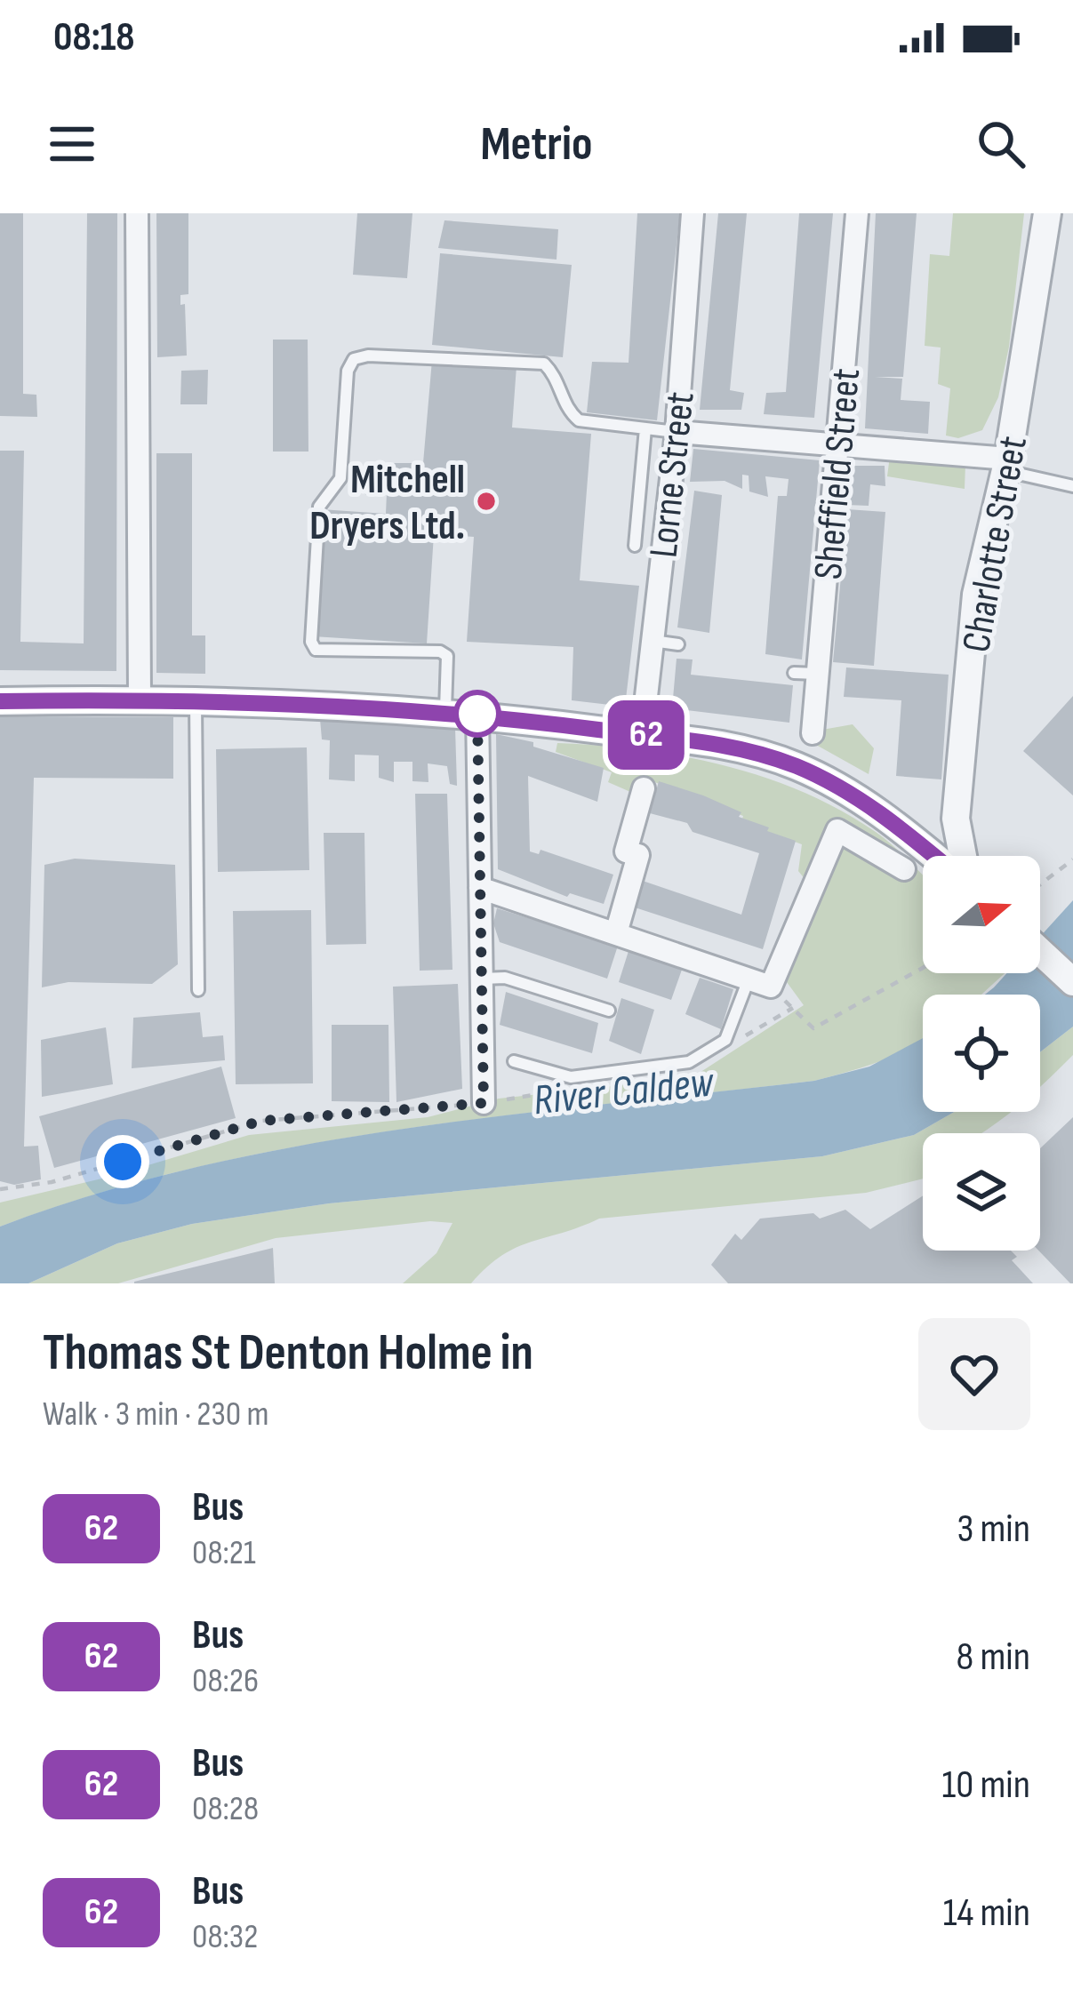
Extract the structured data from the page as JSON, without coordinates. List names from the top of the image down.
{
  "streets": {
    "street": ["Sheffield Street", "Lorne Street", "Charlotte Street"]
  },
  "water": ["River Caldew"],
  "places": ["Mitchell Dryers Ltd."],
  "lines": ["bus line 62"],
  "north": "right",
  "page": {
    "status": "08:18",
    "header": "Metrio",
    "on_map": "62",
    "heading": ["Thomas St Denton Holme in", "Walk · 3 min · 230 m"],
    "list": [
      {
        "mark": "62",
        "name": "Bus",
        "note": "08:21",
        "value": "3 min"
      },
      {
        "mark": "62",
        "name": "Bus",
        "note": "08:26",
        "value": "8 min"
      },
      {
        "mark": "62",
        "name": "Bus",
        "note": "08:28",
        "value": "10 min"
      },
      {
        "mark": "62",
        "name": "Bus",
        "note": "08:32",
        "value": "14 min"
      }
    ]
  }
}
